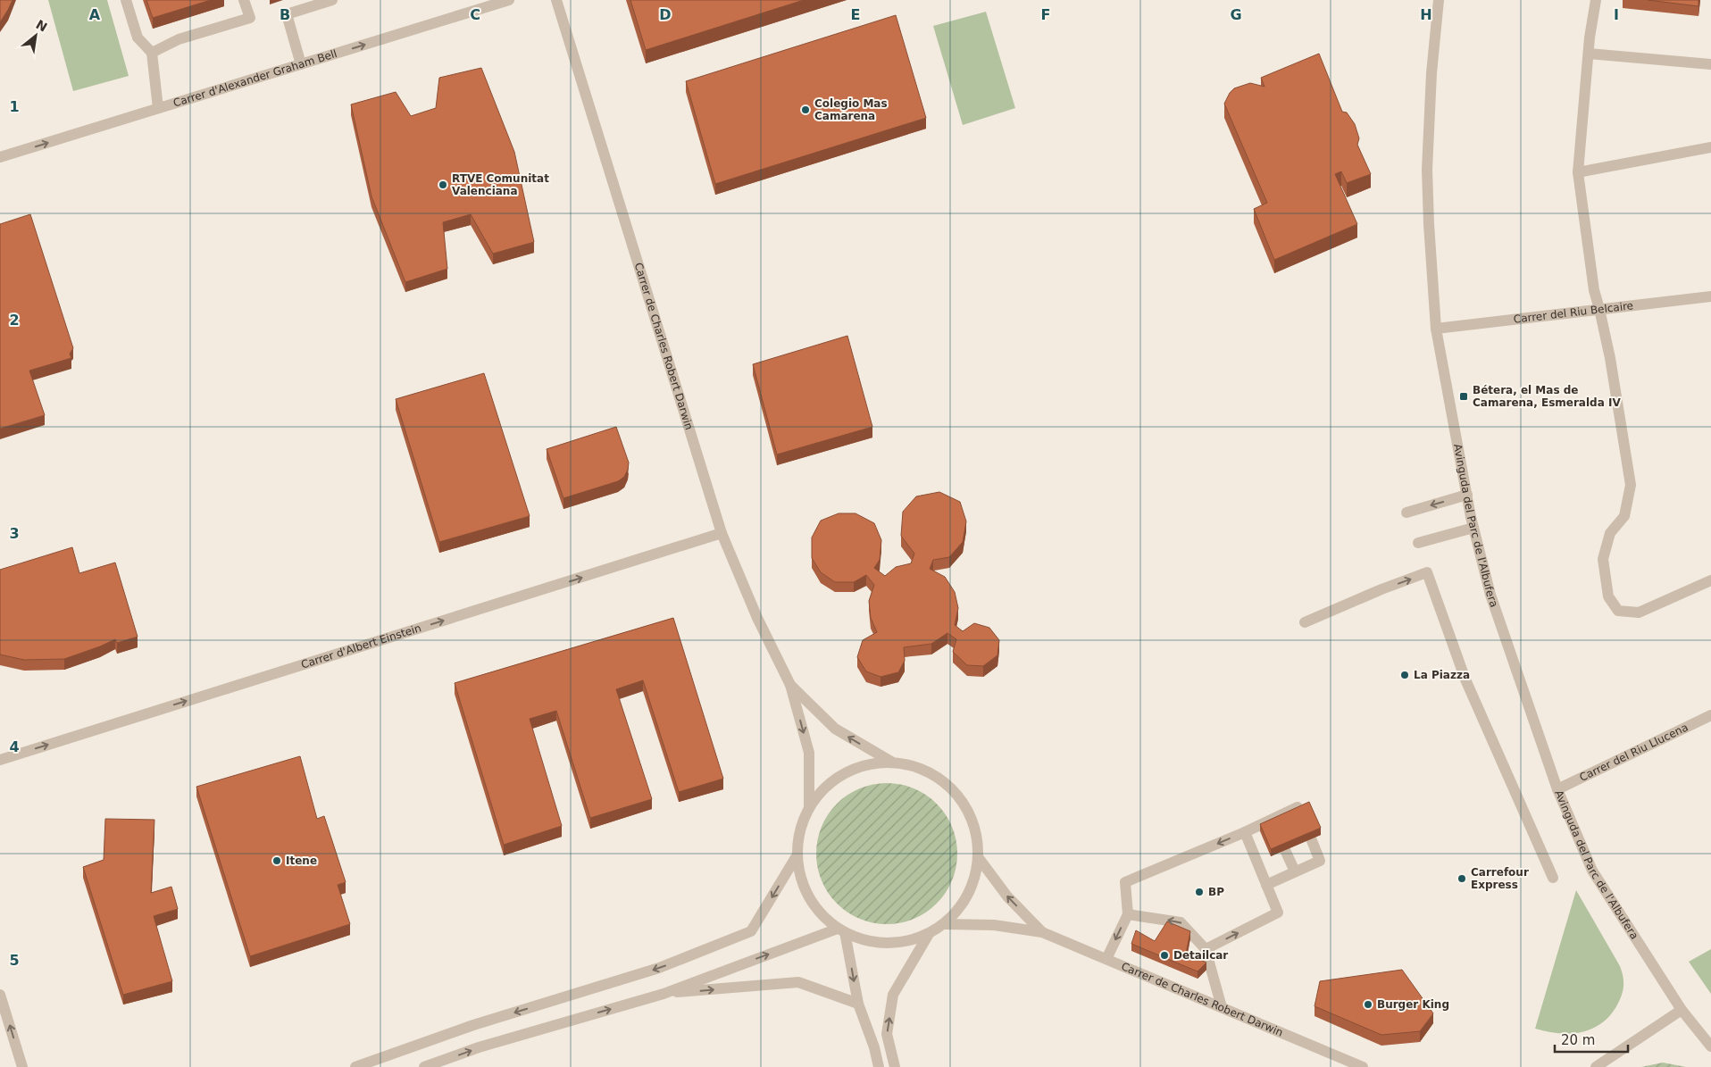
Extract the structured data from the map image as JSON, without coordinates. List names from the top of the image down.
{
  "streets": {
    "street": [
      "Carrer d'Alexander Graham Bell",
      "Carrer del Riu Belcaire",
      "Carrer de Charles Robert Darwin",
      "Avinguda del Parc de l'Albufera",
      "Carrer d'Albert Einstein",
      "Carrer del Riu Llucena"
    ]
  },
  "crossings": [
    ["Carrer del Riu Belcaire", "Avinguda del Parc de l'Albufera"],
    ["Carrer de Charles Robert Darwin", "Carrer d'Albert Einstein"],
    ["Avinguda del Parc de l'Albufera", "Carrer del Riu Llucena"]
  ],
  "one_way": ["Carrer d'Alexander Graham Bell", "Carrer d'Albert Einstein"],
  "places": {
    "other": [
      "Colegio Mas Camarena",
      "RTVE Comunitat Valenciana",
      "La Piazza",
      "Itene",
      "Carrefour Express",
      "BP",
      "Detailcar",
      "Burger King"
    ],
    "transit": ["Bétera, el Mas de Camarena, Esmeralda IV"]
  },
  "scale_bar": "20 m",
  "north": "top right",
  "grid": {
    "columns": [
      "A",
      "B",
      "C",
      "D",
      "E",
      "F",
      "G",
      "H",
      "I"
    ],
    "rows": [
      "1",
      "2",
      "3",
      "4",
      "5"
    ]
  }
}
